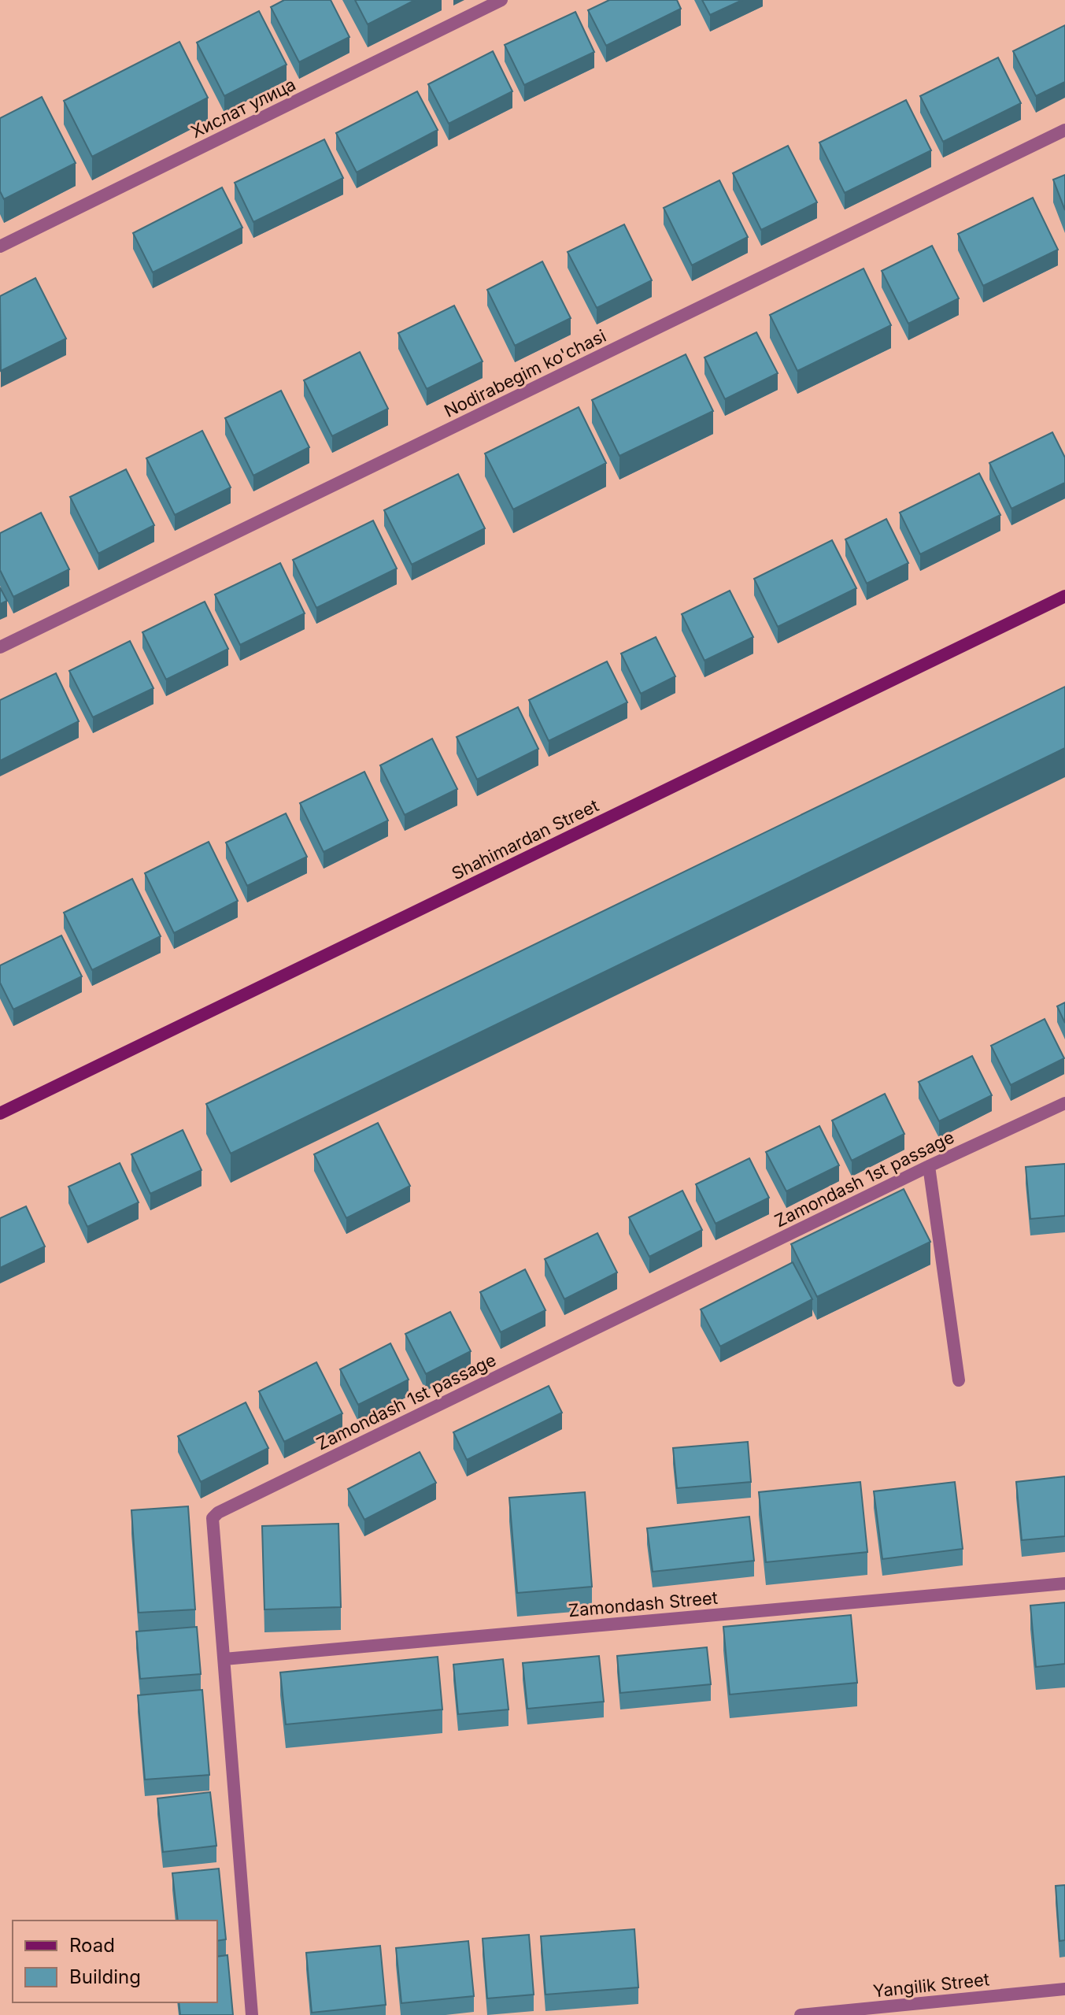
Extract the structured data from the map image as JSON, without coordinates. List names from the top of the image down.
{
  "streets": {
    "main road": ["Shahimardan Street"],
    "street": [
      "Хислат улица",
      "Nodirabegim ko'chasi",
      "Zamondash 1st passage",
      "Zamоndash Street",
      "Yangilik Street"
    ]
  },
  "crossings": [
    ["Zamondash 1st passage", "Zamоndash Street"]
  ],
  "legend": ["Road", "Building"]
}
